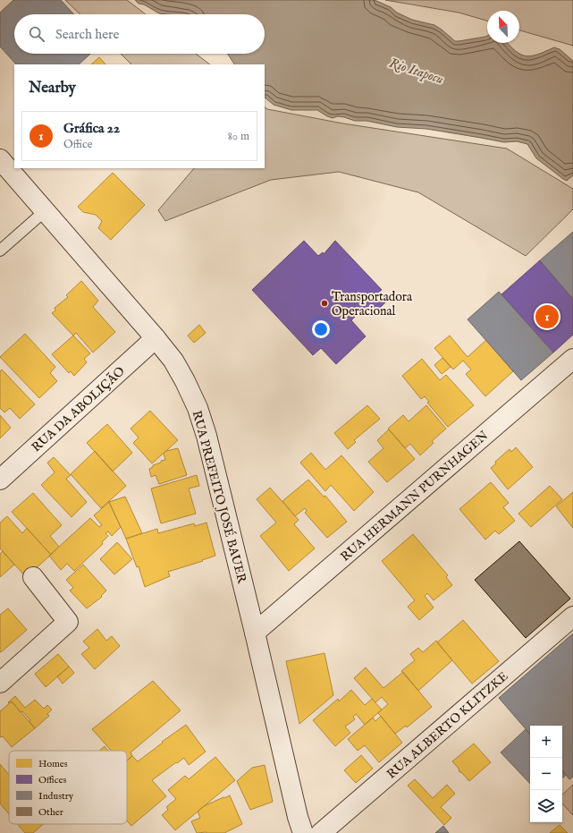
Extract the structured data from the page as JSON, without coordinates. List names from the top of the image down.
{
  "streets": {
    "street": [
      "RUA DA ABOLIÇÃO",
      "RUA HERMANN PURNHAGEN",
      "RUA PREFEITO JOSÉ BAUER",
      "RUA ALBERTO KLITZKE"
    ]
  },
  "crossings": [
    ["RUA DA ABOLIÇÃO", "RUA PREFEITO JOSÉ BAUER"],
    ["RUA HERMANN PURNHAGEN", "RUA PREFEITO JOSÉ BAUER"]
  ],
  "water": ["Rio Itapocu"],
  "places": ["Transportadora Operacional"],
  "legend": [
    "Homes",
    "Offices",
    "Industry",
    "Other"
  ],
  "north": "top left",
  "page": {
    "search": "Search here",
    "heading": "Nearby",
    "list": [
      {
        "mark": "1",
        "name": "Gráfica 22",
        "note": "Office",
        "value": "80 m"
      }
    ],
    "pins": "1",
    "map_buttons": ["+", "−"]
  }
}
